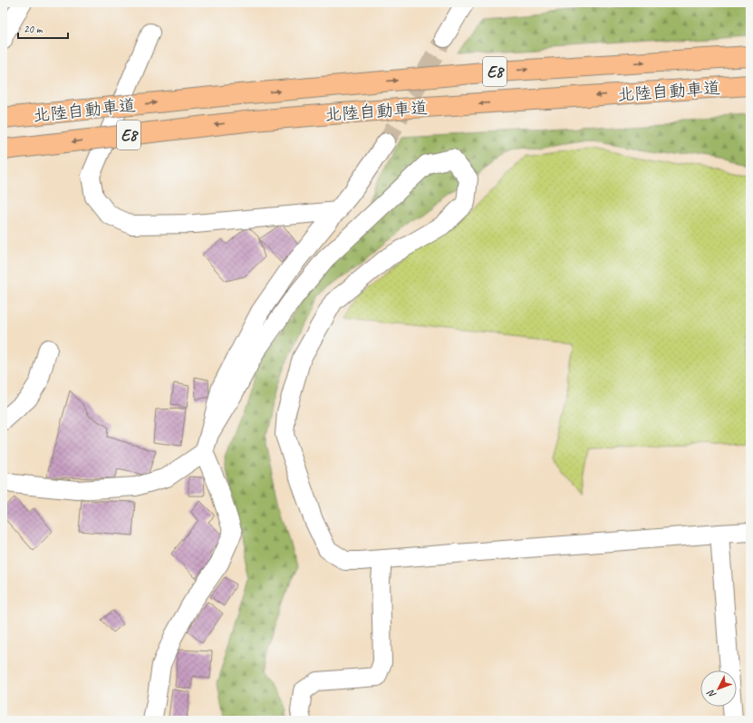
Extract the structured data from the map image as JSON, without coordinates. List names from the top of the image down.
{
  "streets": {
    "highway": ["E8", "北陸自動車道"]
  },
  "scale_bar": "20 m",
  "north": "bottom left"
}
